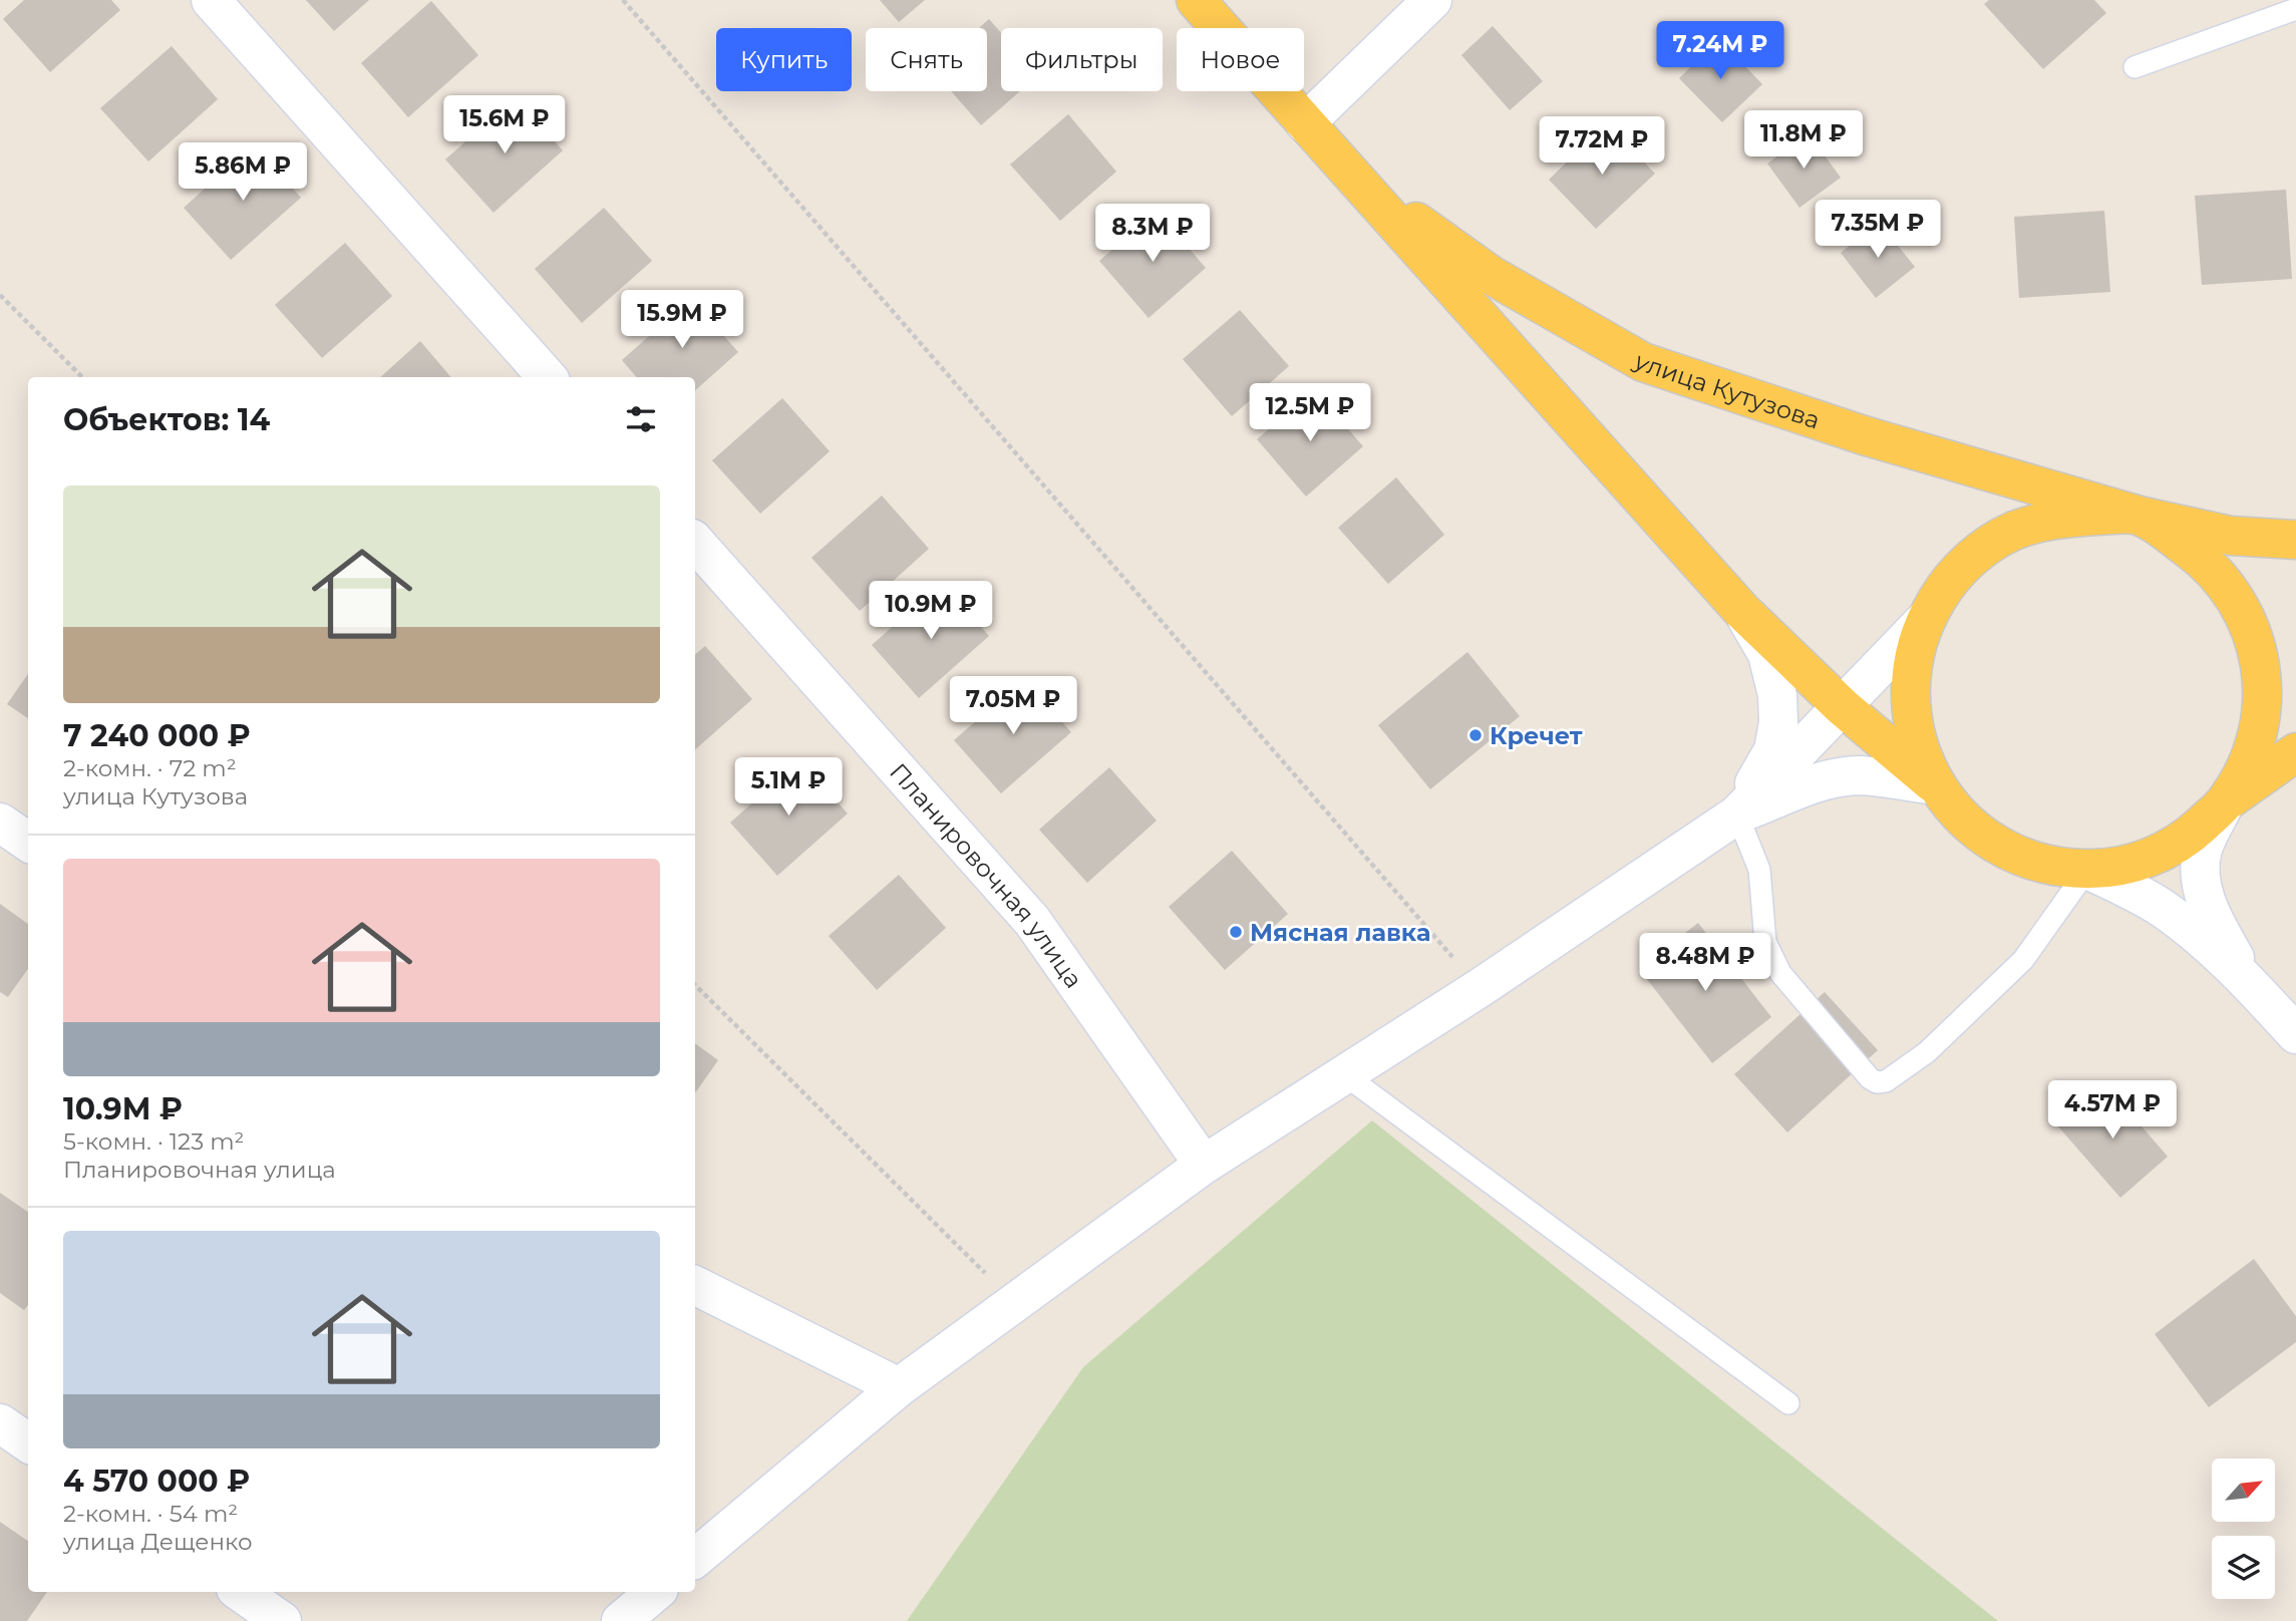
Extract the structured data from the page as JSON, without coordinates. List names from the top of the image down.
{
  "streets": {
    "main road": ["улица Кутузова"],
    "street": ["Планировочная улица"]
  },
  "places": ["Кречет", "Мясная лавка"],
  "north": "top right",
  "page": {
    "price": [
      "7.24M ₽",
      "15.6M ₽",
      "11.8M ₽",
      "7.72M ₽",
      "5.86M ₽",
      "7.35M ₽",
      "8.3M ₽",
      "15.9M ₽",
      "12.5M ₽",
      "10.9M ₽",
      "7.05M ₽",
      "5.1M ₽",
      "8.48M ₽",
      "4.57M ₽"
    ],
    "chip": [
      "Купить",
      "Снять",
      "Фильтры",
      "Новое"
    ],
    "heading": "Объектов: 14",
    "list": [
      {
        "name": "7 240 000 ₽",
        "note": "2-комн. · 72 m² · улица Кутузова"
      },
      {
        "name": "10.9M ₽",
        "note": "5-комн. · 123 m² · Планировочная улица"
      },
      {
        "name": "4 570 000 ₽",
        "note": "2-комн. · 54 m² · улица Дещенко"
      }
    ]
  }
}
